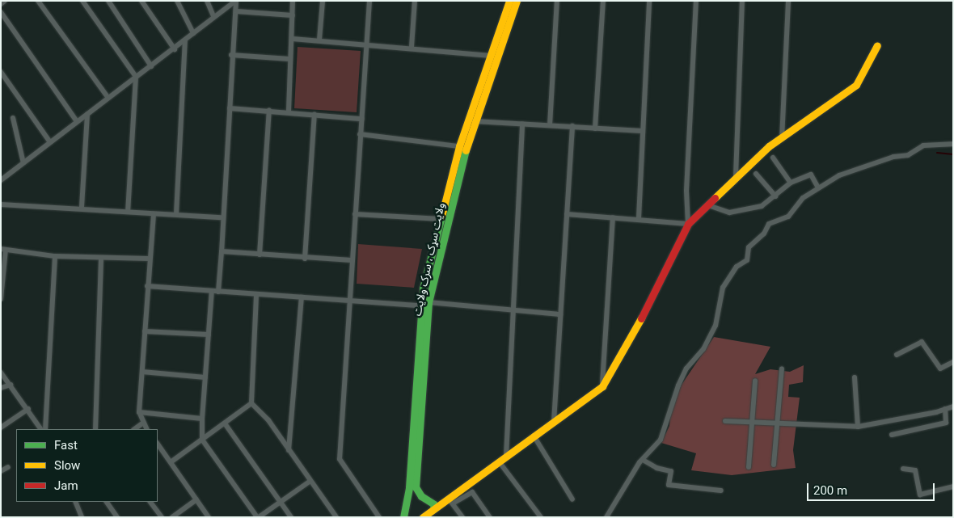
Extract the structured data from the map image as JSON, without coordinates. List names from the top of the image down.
{
  "streets": {
    "main road": ["ولایت سړک ، سرک ولایت"]
  },
  "legend": ["Fast", "Slow", "Jam"],
  "scale_bar": "200 m"
}
